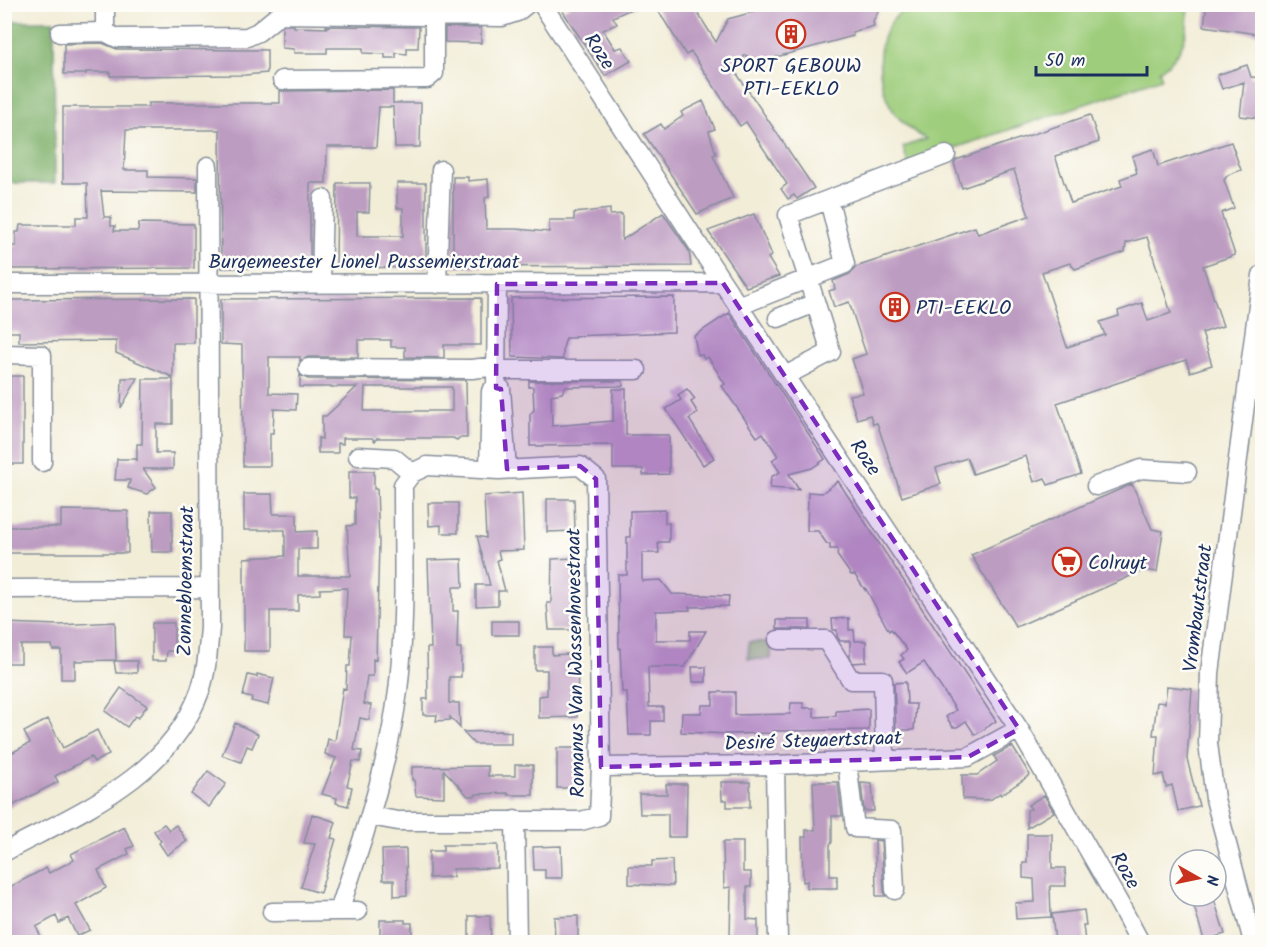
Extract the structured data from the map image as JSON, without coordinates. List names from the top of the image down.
{
  "streets": {
    "street": [
      "Roze",
      "Burgemeester Lionel Pussemierstraat",
      "Zonnebloemstraat",
      "Vrombautstraat",
      "Romanus Van Wassenhovestraat",
      "Desiré Steyaertstraat"
    ]
  },
  "crossings": [
    ["Roze", "Burgemeester Lionel Pussemierstraat"],
    ["Roze", "Desiré Steyaertstraat"],
    ["Burgemeester Lionel Pussemierstraat", "Zonnebloemstraat"],
    ["Romanus Van Wassenhovestraat", "Desiré Steyaertstraat"]
  ],
  "places": {
    "building": ["SPORT GEBOUW PTI-EEKLO", "PTI-EEKLO"],
    "supermarket": ["Colruyt"]
  },
  "scale_bar": "50 m",
  "north": "right"
}
